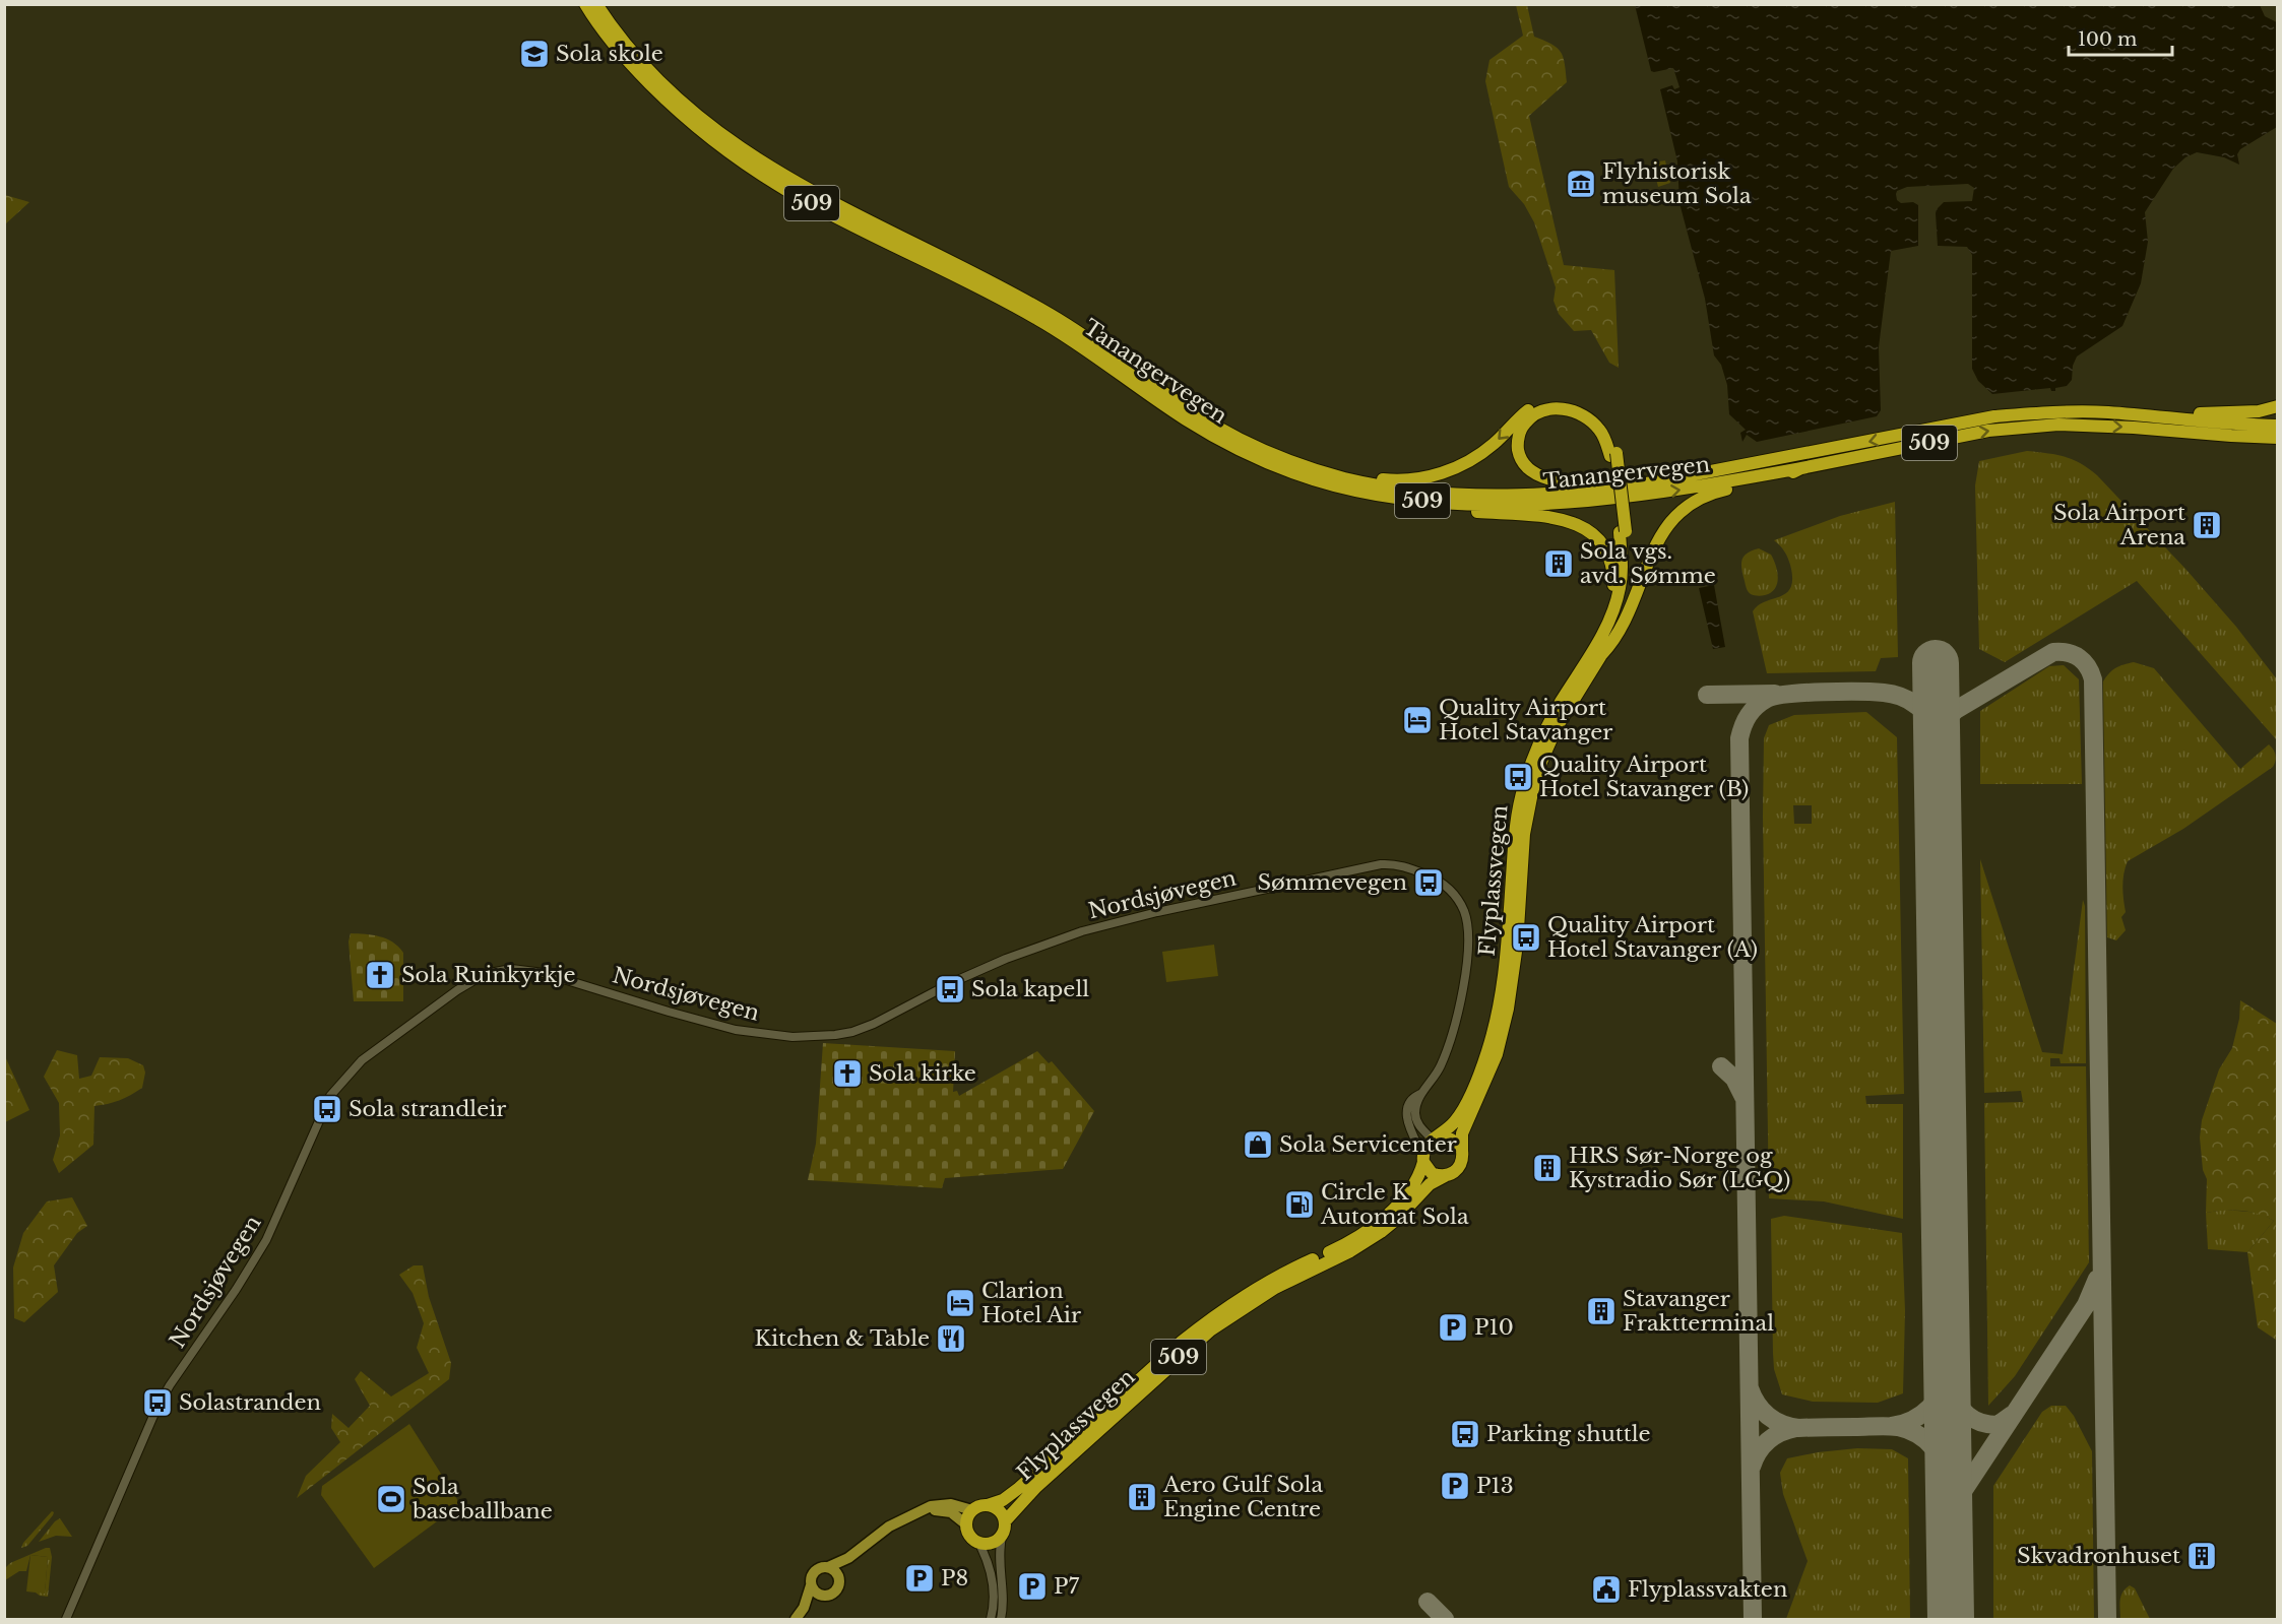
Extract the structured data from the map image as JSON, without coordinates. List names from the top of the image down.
{
  "streets": {
    "highway": ["509", "Tanangervegen", "Flyplassvegen"],
    "street": ["Nordsjøvegen"]
  },
  "crossings": [
    ["509", "Tanangervegen"],
    ["509", "Flyplassvegen"],
    ["Flyplassvegen", "Nordsjøvegen"]
  ],
  "places": {
    "school or university": ["Sola skole"],
    "museum": ["Flyhistorisk museum Sola"],
    "building": [
      "Sola Airport Arena",
      "Sola vgs. avd. Sømme",
      "HRS Sør-Norge og Kystradio Sør (LGQ)",
      "Stavanger Fraktterminal",
      "Aero Gulf Sola Engine Centre",
      "Skvadronhuset"
    ],
    "hotel": ["Quality Airport Hotel Stavanger", "Clarion Hotel Air"],
    "bus stop": [
      "Quality Airport Hotel Stavanger (B)",
      "Sømmevegen",
      "Quality Airport Hotel Stavanger (A)",
      "Sola kapell",
      "Sola strandleir",
      "Solastranden",
      "Parking shuttle"
    ],
    "church": ["Sola Ruinkyrkje", "Sola kirke"],
    "shop": ["Sola Servicenter"],
    "fuel station": ["Circle K Automat Sola"],
    "parking": [
      "P10",
      "P13",
      "P8",
      "P7"
    ],
    "restaurant": ["Kitchen & Table"],
    "sports": ["Sola baseballbane"],
    "public building": ["Flyplassvakten"]
  },
  "scale_bar": "100 m"
}
